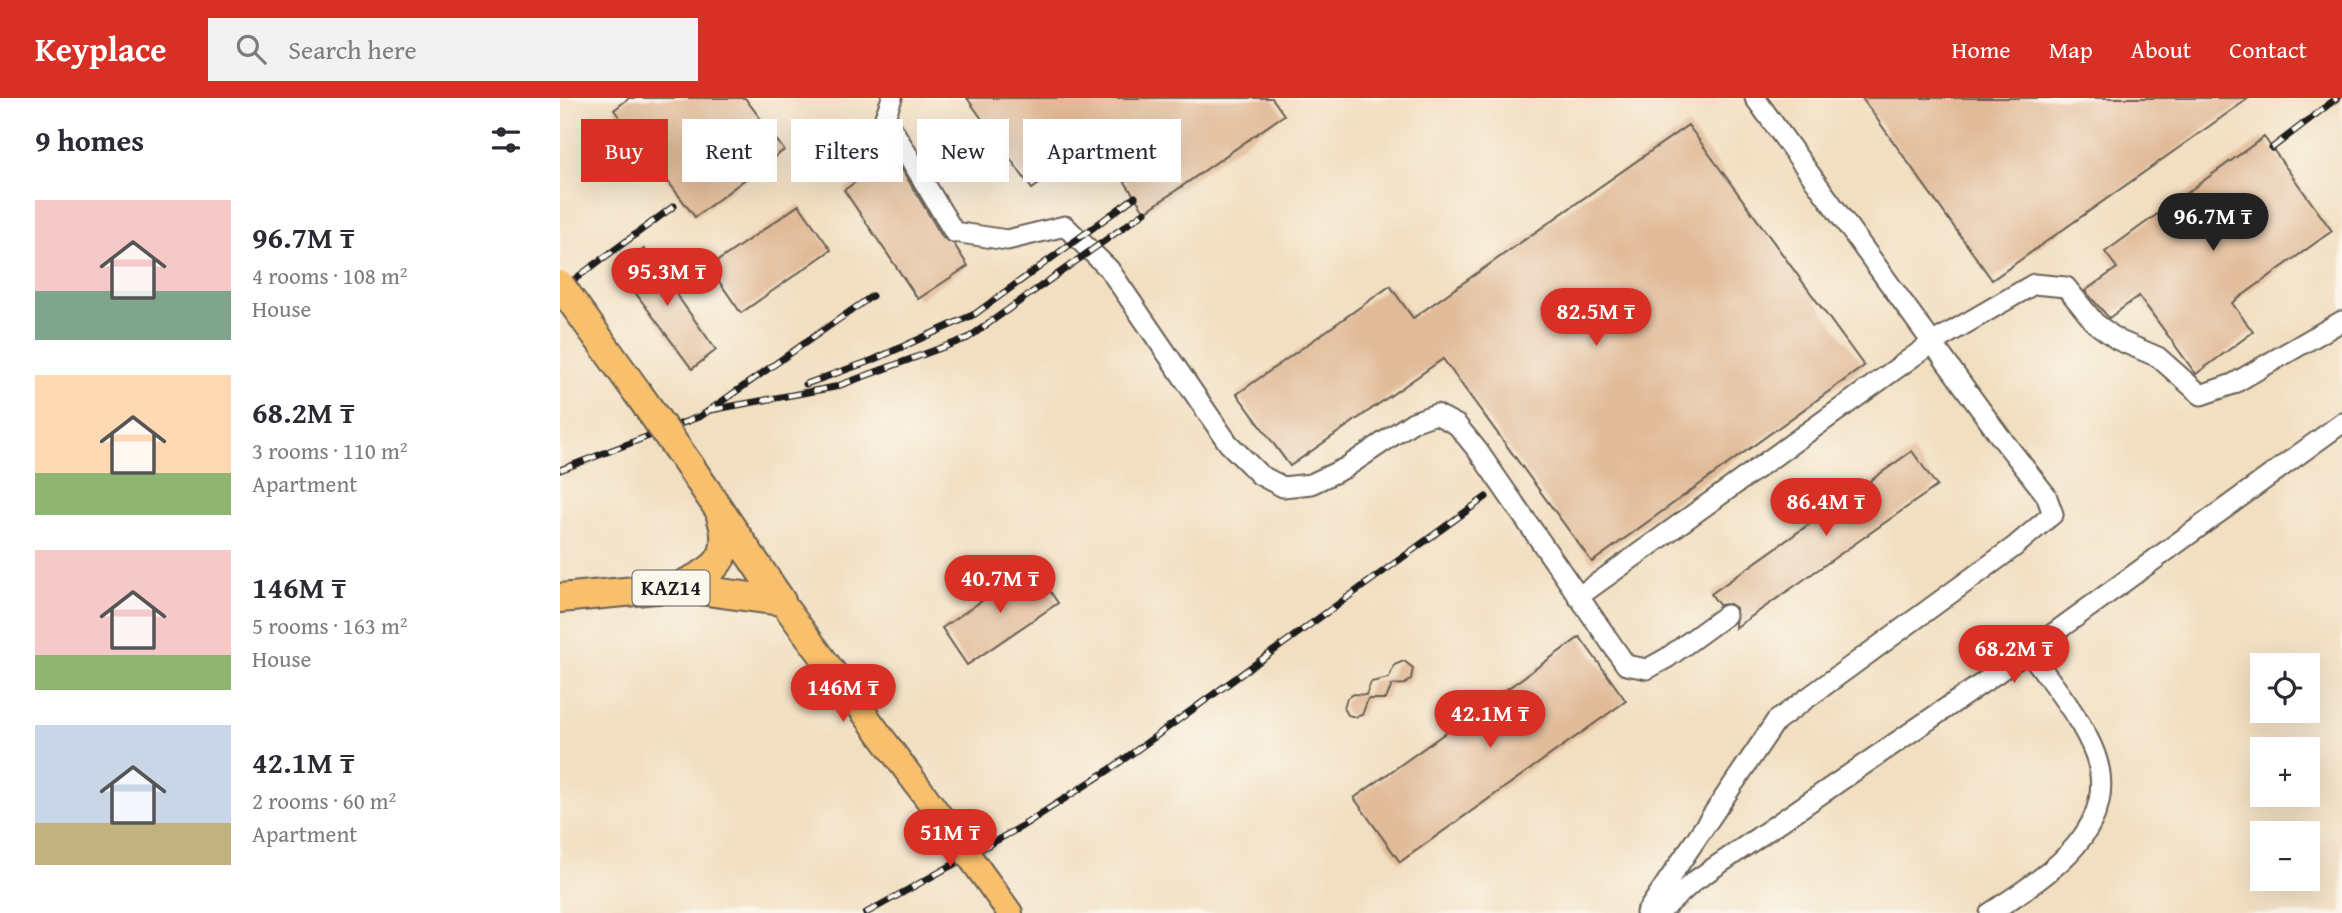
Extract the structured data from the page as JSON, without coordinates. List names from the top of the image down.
{
  "streets": {
    "highway": ["KAZ14"]
  },
  "page": {
    "header": "Keyplace",
    "search": "Search here",
    "nav": [
      "Home",
      "Map",
      "About",
      "Contact"
    ],
    "heading": "9 homes",
    "chip": [
      "Buy",
      "Rent",
      "Filters",
      "New",
      "Apartment"
    ],
    "list": [
      {
        "name": "96.7M ₸",
        "note": "4 rooms · 108 m² · House"
      },
      {
        "name": "68.2M ₸",
        "note": "3 rooms · 110 m² · Apartment"
      },
      {
        "name": "146M ₸",
        "note": "5 rooms · 163 m² · House"
      },
      {
        "name": "42.1M ₸",
        "note": "2 rooms · 60 m² · Apartment"
      }
    ],
    "price": [
      "96.7M ₸",
      "95.3M ₸",
      "82.5M ₸",
      "86.4M ₸",
      "40.7M ₸",
      "68.2M ₸",
      "146M ₸",
      "42.1M ₸",
      "51M ₸"
    ],
    "map_buttons": ["+", "−"]
  }
}
